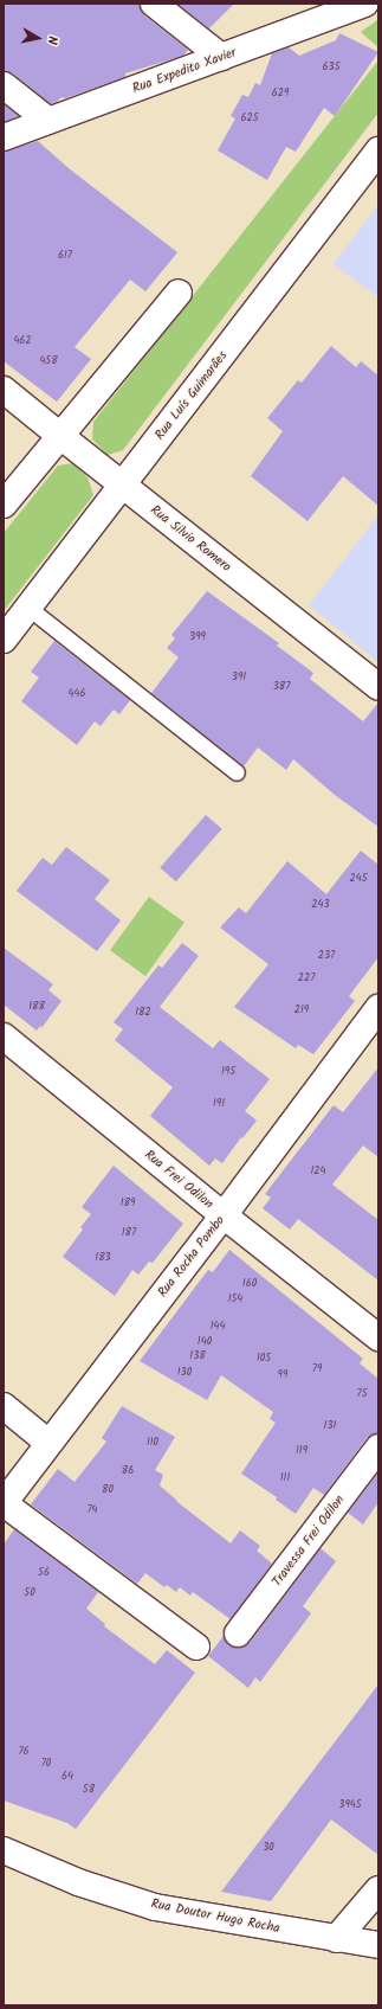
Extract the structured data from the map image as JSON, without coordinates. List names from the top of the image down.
{
  "streets": {
    "street": [
      "Rua Expedito Xavier",
      "Rua Luís Guimarães",
      "Rua Silvio Romero",
      "Rua Frei Odilon",
      "Rua Rocha Pombo",
      "Travessa Frei Odilon",
      "Rua Doutor Hugo Rocha"
    ]
  },
  "crossings": [
    ["Rua Luís Guimarães", "Rua Silvio Romero"],
    ["Rua Frei Odilon", "Rua Rocha Pombo"]
  ],
  "house_numbers": [
    "635",
    "629",
    "625",
    "617",
    "462",
    "458",
    "399",
    "391",
    "387",
    "446",
    "245",
    "243",
    "237",
    "227",
    "188",
    "219",
    "182",
    "195",
    "191",
    "124",
    "189",
    "187",
    "183",
    "160",
    "154",
    "144",
    "140",
    "138",
    "105",
    "79",
    "130",
    "99",
    "75",
    "131",
    "110",
    "119",
    "86",
    "111",
    "80",
    "74",
    "56",
    "50",
    "76",
    "70",
    "64",
    "58",
    "3945",
    "30"
  ],
  "north": "right"
}
